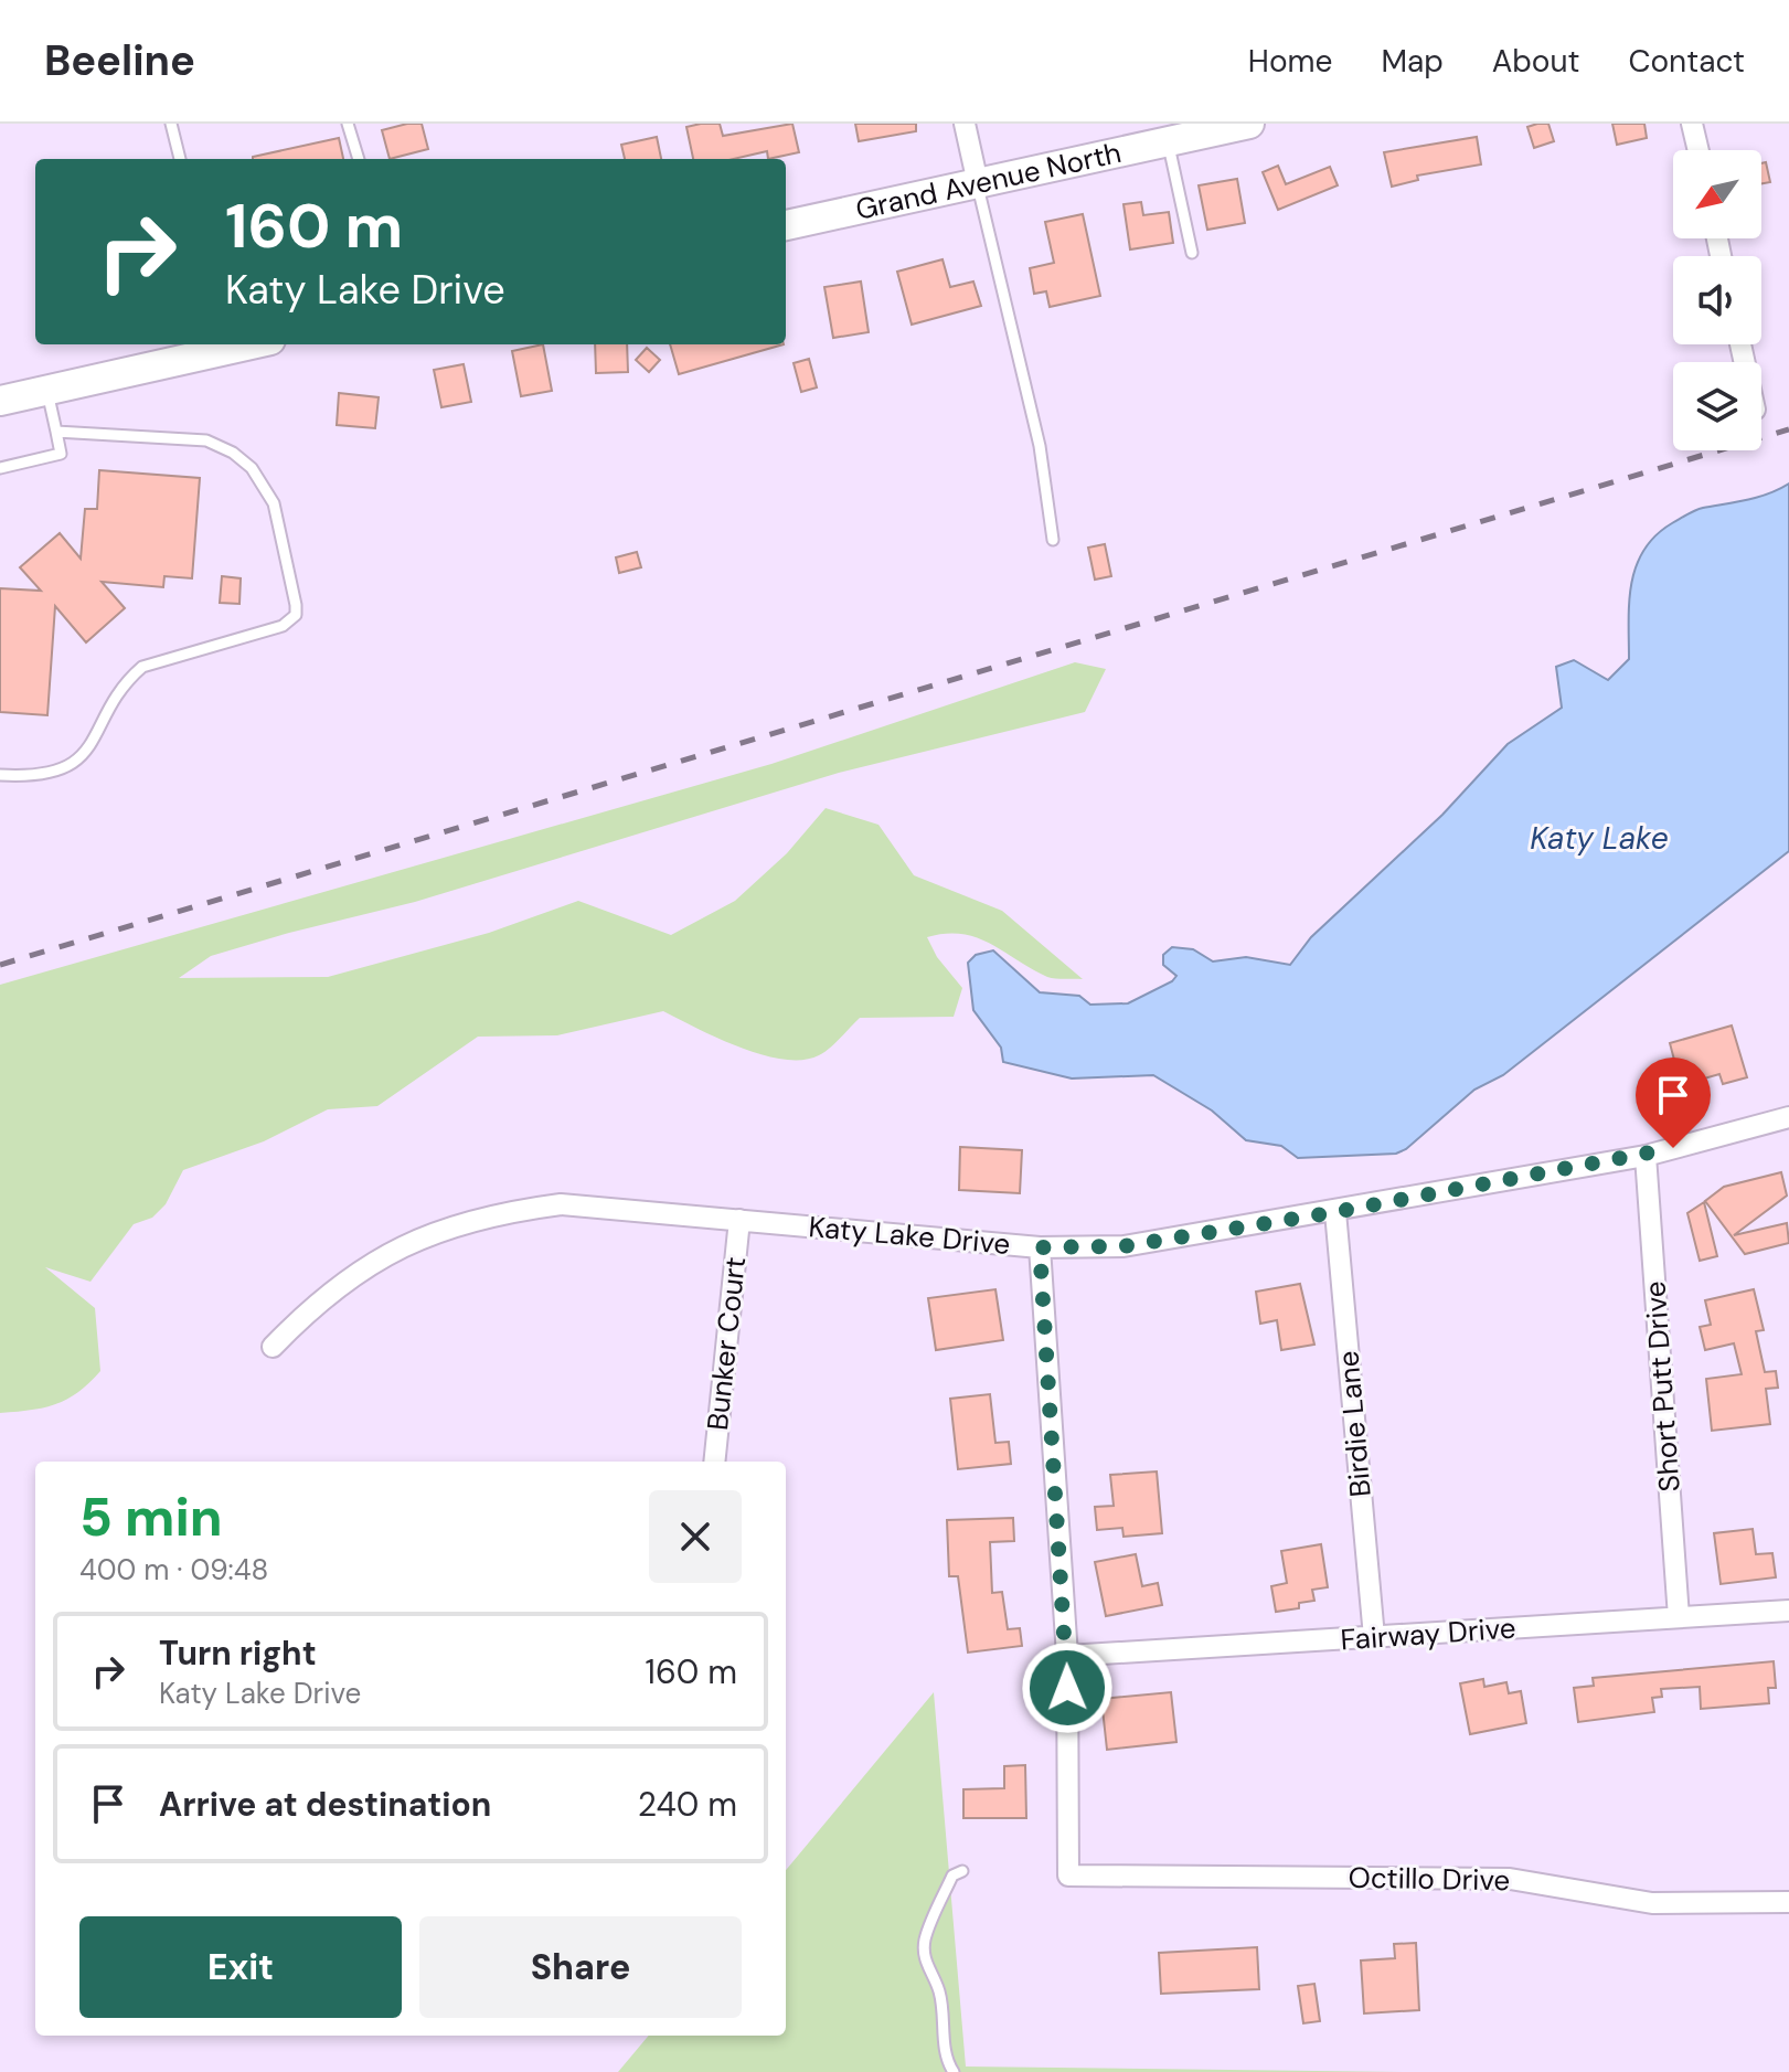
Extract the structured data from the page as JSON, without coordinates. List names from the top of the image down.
{
  "streets": {
    "main road": ["Grand Avenue North"],
    "street": [
      "Katy Lake Drive",
      "Bunker Court",
      "Short Putt Drive",
      "Birdie Lane",
      "Fairway Drive",
      "Octillo Drive"
    ]
  },
  "crossings": [
    ["Katy Lake Drive", "Bunker Court"],
    ["Katy Lake Drive", "Short Putt Drive"],
    ["Katy Lake Drive", "Birdie Lane"],
    ["Short Putt Drive", "Fairway Drive"],
    ["Birdie Lane", "Fairway Drive"],
    ["Fairway Drive", "Octillo Drive"]
  ],
  "water": ["Katy Lake"],
  "north": "bottom left",
  "page": {
    "header": "Beeline",
    "nav": [
      "Home",
      "Map",
      "About",
      "Contact"
    ],
    "turn": ["160 m", "Katy Lake Drive"],
    "heading": ["5 min", "400 m · 09:48"],
    "list": [
      {
        "name": "Turn right",
        "note": "Katy Lake Drive",
        "value": "160 m"
      },
      {
        "name": "Arrive at destination",
        "value": "240 m"
      }
    ],
    "buttons": ["Exit", "Share"]
  }
}
